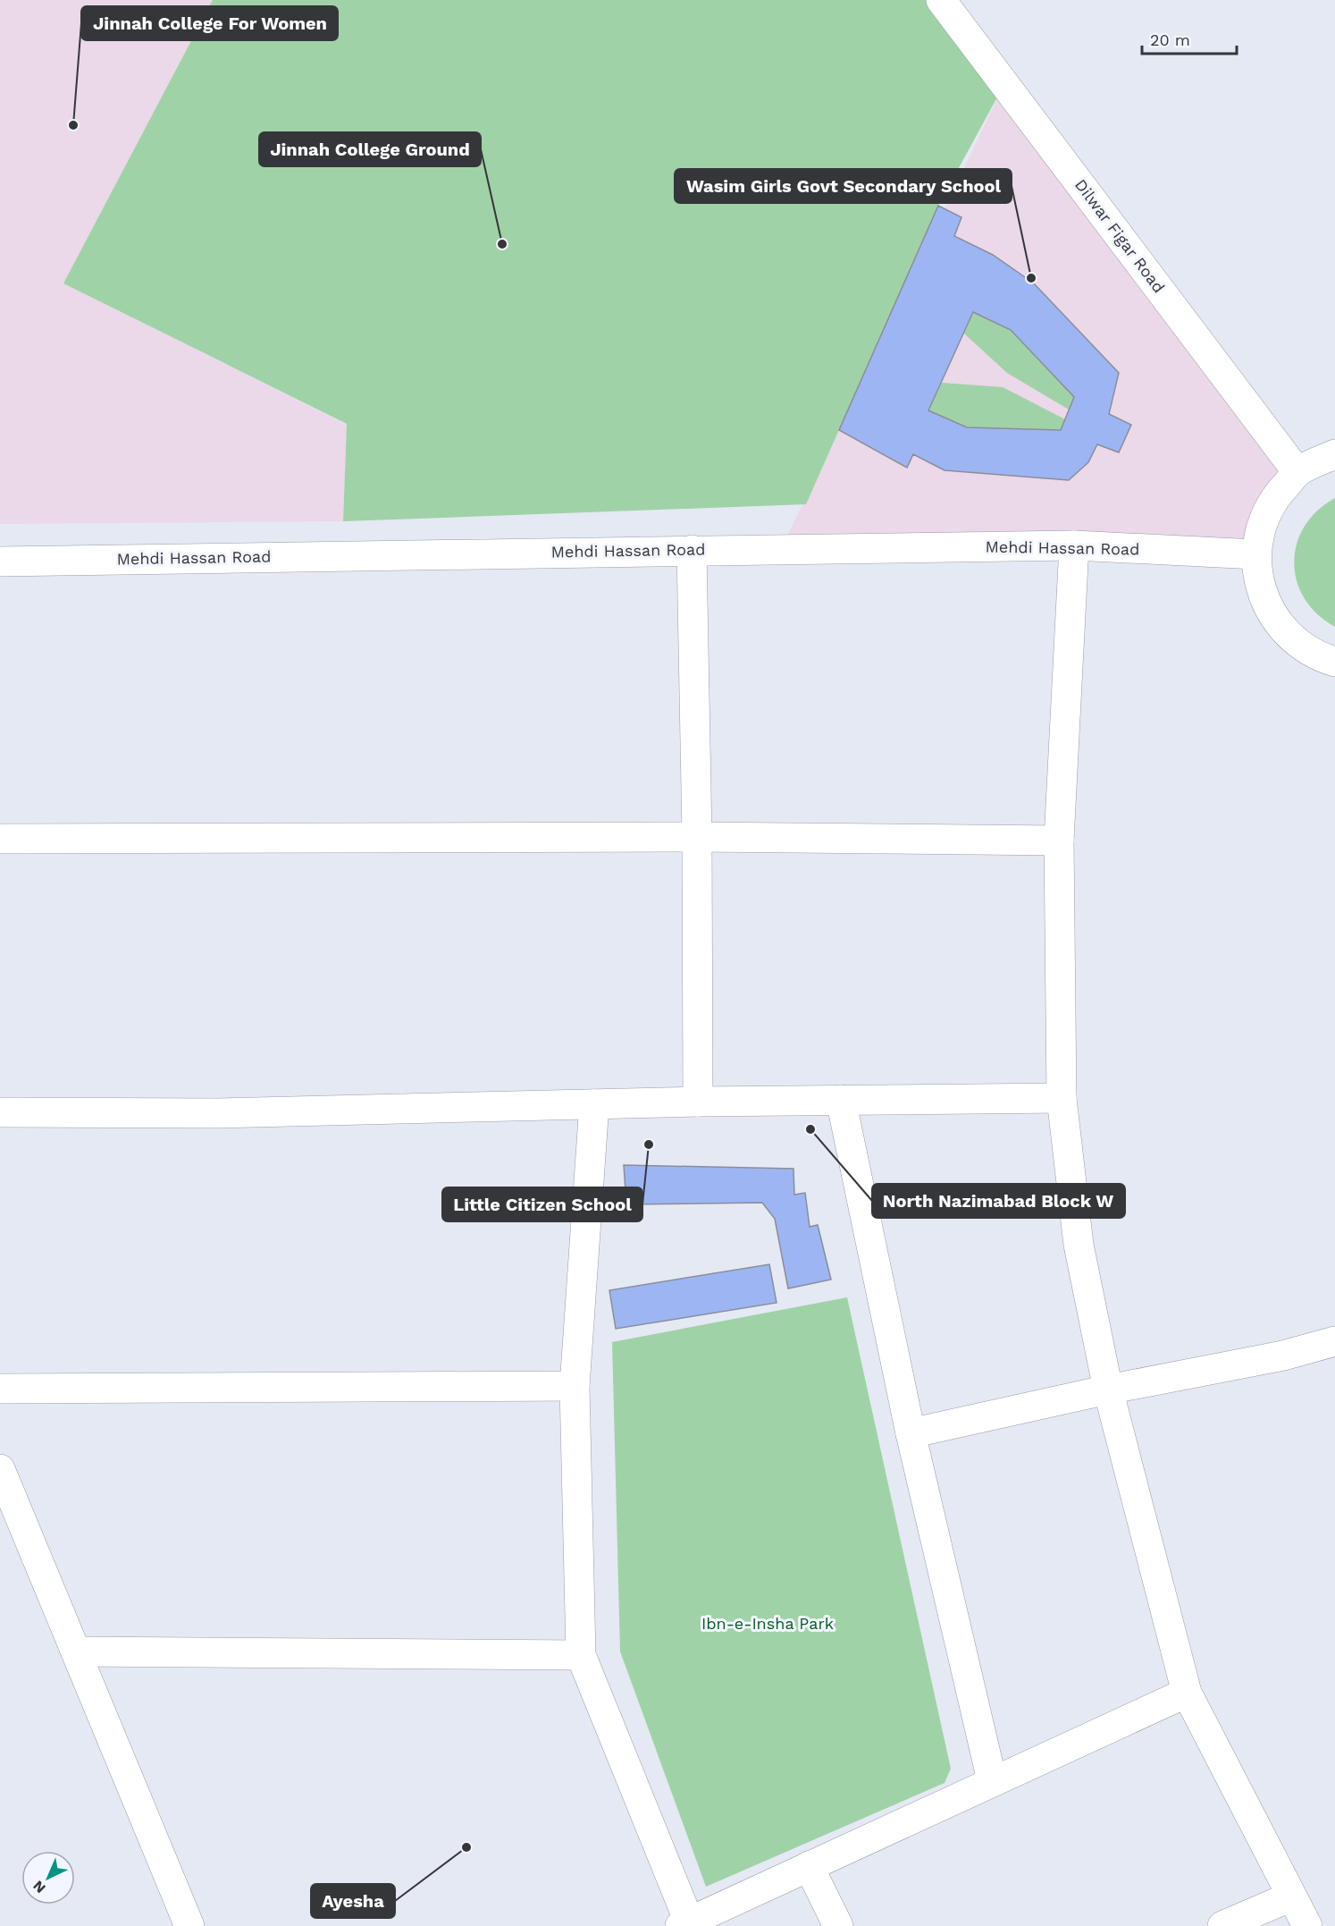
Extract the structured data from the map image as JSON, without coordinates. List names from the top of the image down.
{
  "streets": {
    "street": ["Dilwar Figar Road", "Mehdi Hassan Road"]
  },
  "parks": ["Ibn-e-Insha Park"],
  "places": [
    "Jinnah College For Women",
    "Jinnah College Ground",
    "Wasim Girls Govt Secondary School",
    "North Nazimabad Block W",
    "Little Citizen School",
    "Ayesha"
  ],
  "scale_bar": "20 m",
  "north": "bottom left"
}
